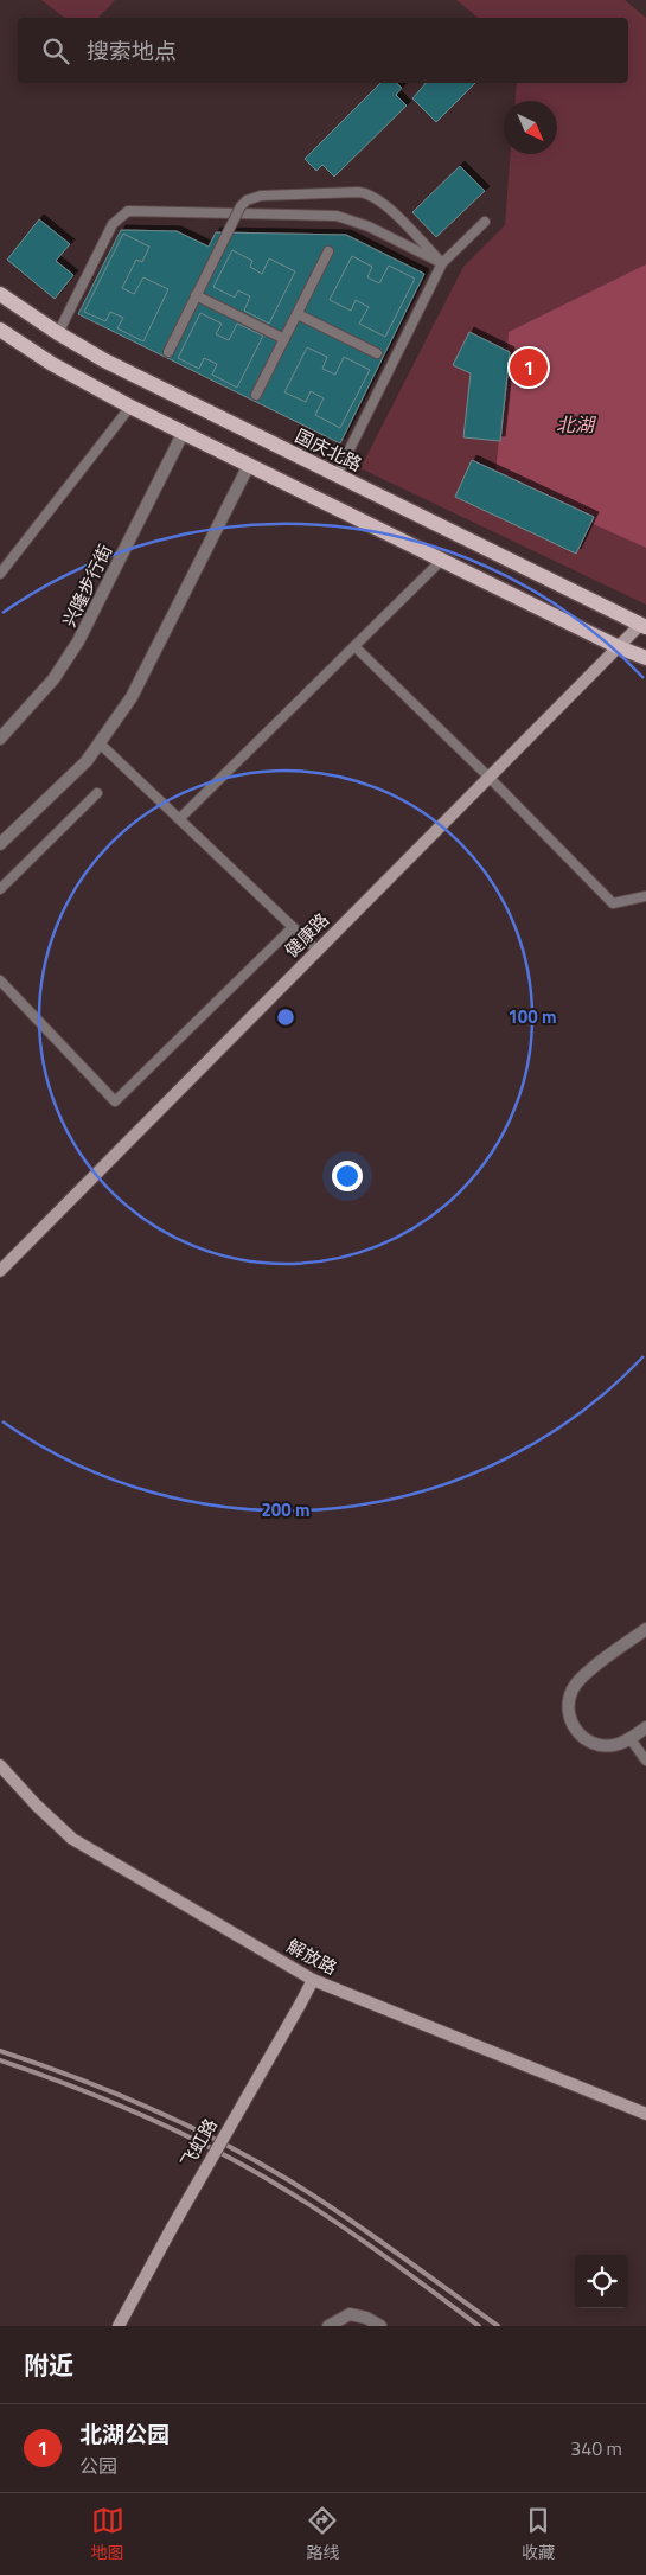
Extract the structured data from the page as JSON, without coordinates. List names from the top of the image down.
{
  "streets": {
    "main road": ["国庆北路"],
    "street": [
      "兴隆步行街",
      "健康路",
      "解放路",
      "飞虹路"
    ]
  },
  "crossings": [
    ["国庆北路", "健康路"],
    ["解放路", "飞虹路"]
  ],
  "water": ["北湖"],
  "north": "bottom right",
  "page": {
    "search": "搜索地点",
    "pins": "1",
    "heading": "附近",
    "list": [
      {
        "mark": "1",
        "name": "北湖公园",
        "note": "公园",
        "value": "340 m"
      }
    ],
    "nav": ["地图", "路线", "收藏"]
  },
  "rings": ["100 m", "200 m"]
}
